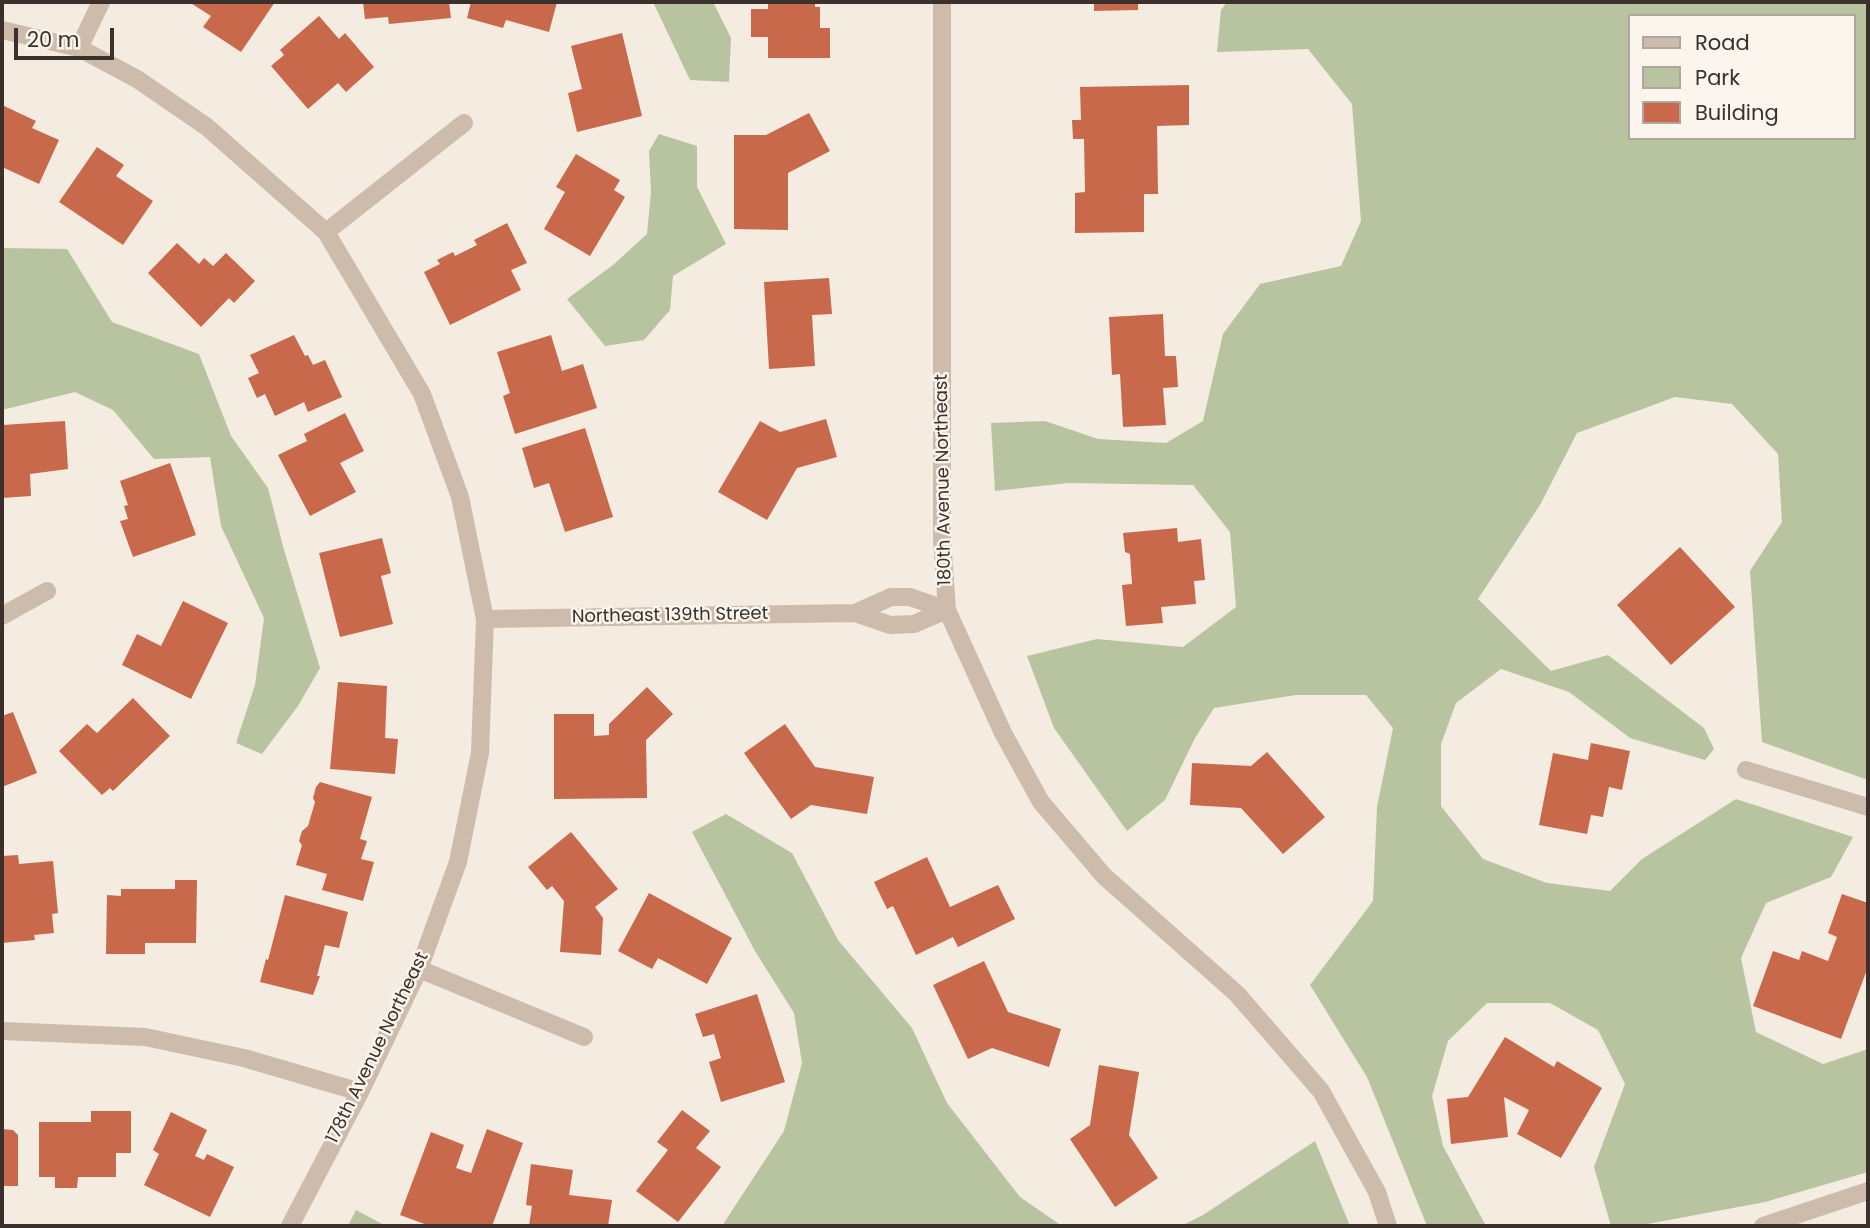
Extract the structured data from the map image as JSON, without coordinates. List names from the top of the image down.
{
  "streets": {
    "street": ["180th Avenue Northeast", "Northeast 139th Street", "178th Avenue Northeast"]
  },
  "crossings": [
    ["180th Avenue Northeast", "Northeast 139th Street"],
    ["Northeast 139th Street", "178th Avenue Northeast"]
  ],
  "legend": ["Road", "Park", "Building"],
  "scale_bar": "20 m"
}
